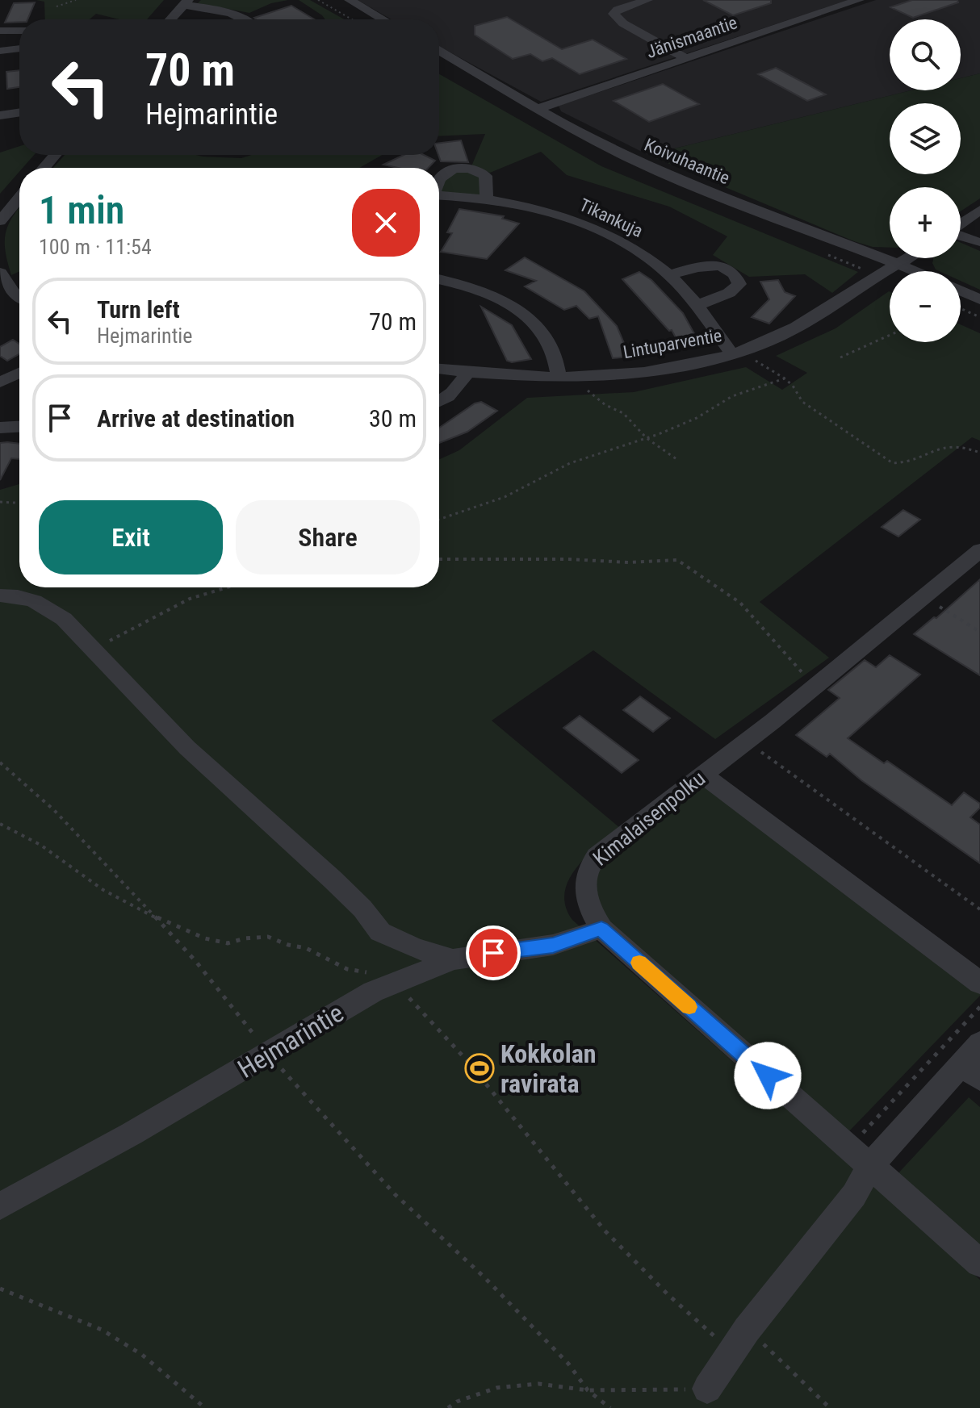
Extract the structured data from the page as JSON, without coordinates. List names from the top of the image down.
{
  "streets": {
    "street": [
      "Jänismaantie",
      "Koivuhaantie",
      "Tikankuja",
      "Lintuparventie",
      "Kimalaisenpolku",
      "Hejmarintie"
    ]
  },
  "crossings": [
    ["Jänismaantie", "Koivuhaantie"],
    ["Koivuhaantie", "Lintuparventie"],
    ["Tikankuja", "Lintuparventie"],
    ["Kimalaisenpolku", "Hejmarintie"]
  ],
  "places": {
    "sports": ["Kokkolan ravirata"]
  },
  "page": {
    "map_buttons": ["+", "−"],
    "turn": ["70 m", "Hejmarintie"],
    "heading": ["1 min", "100 m · 11:54"],
    "list": [
      {
        "name": "Turn left",
        "note": "Hejmarintie",
        "value": "70 m"
      },
      {
        "name": "Arrive at destination",
        "value": "30 m"
      }
    ],
    "buttons": ["Exit", "Share"]
  }
}
